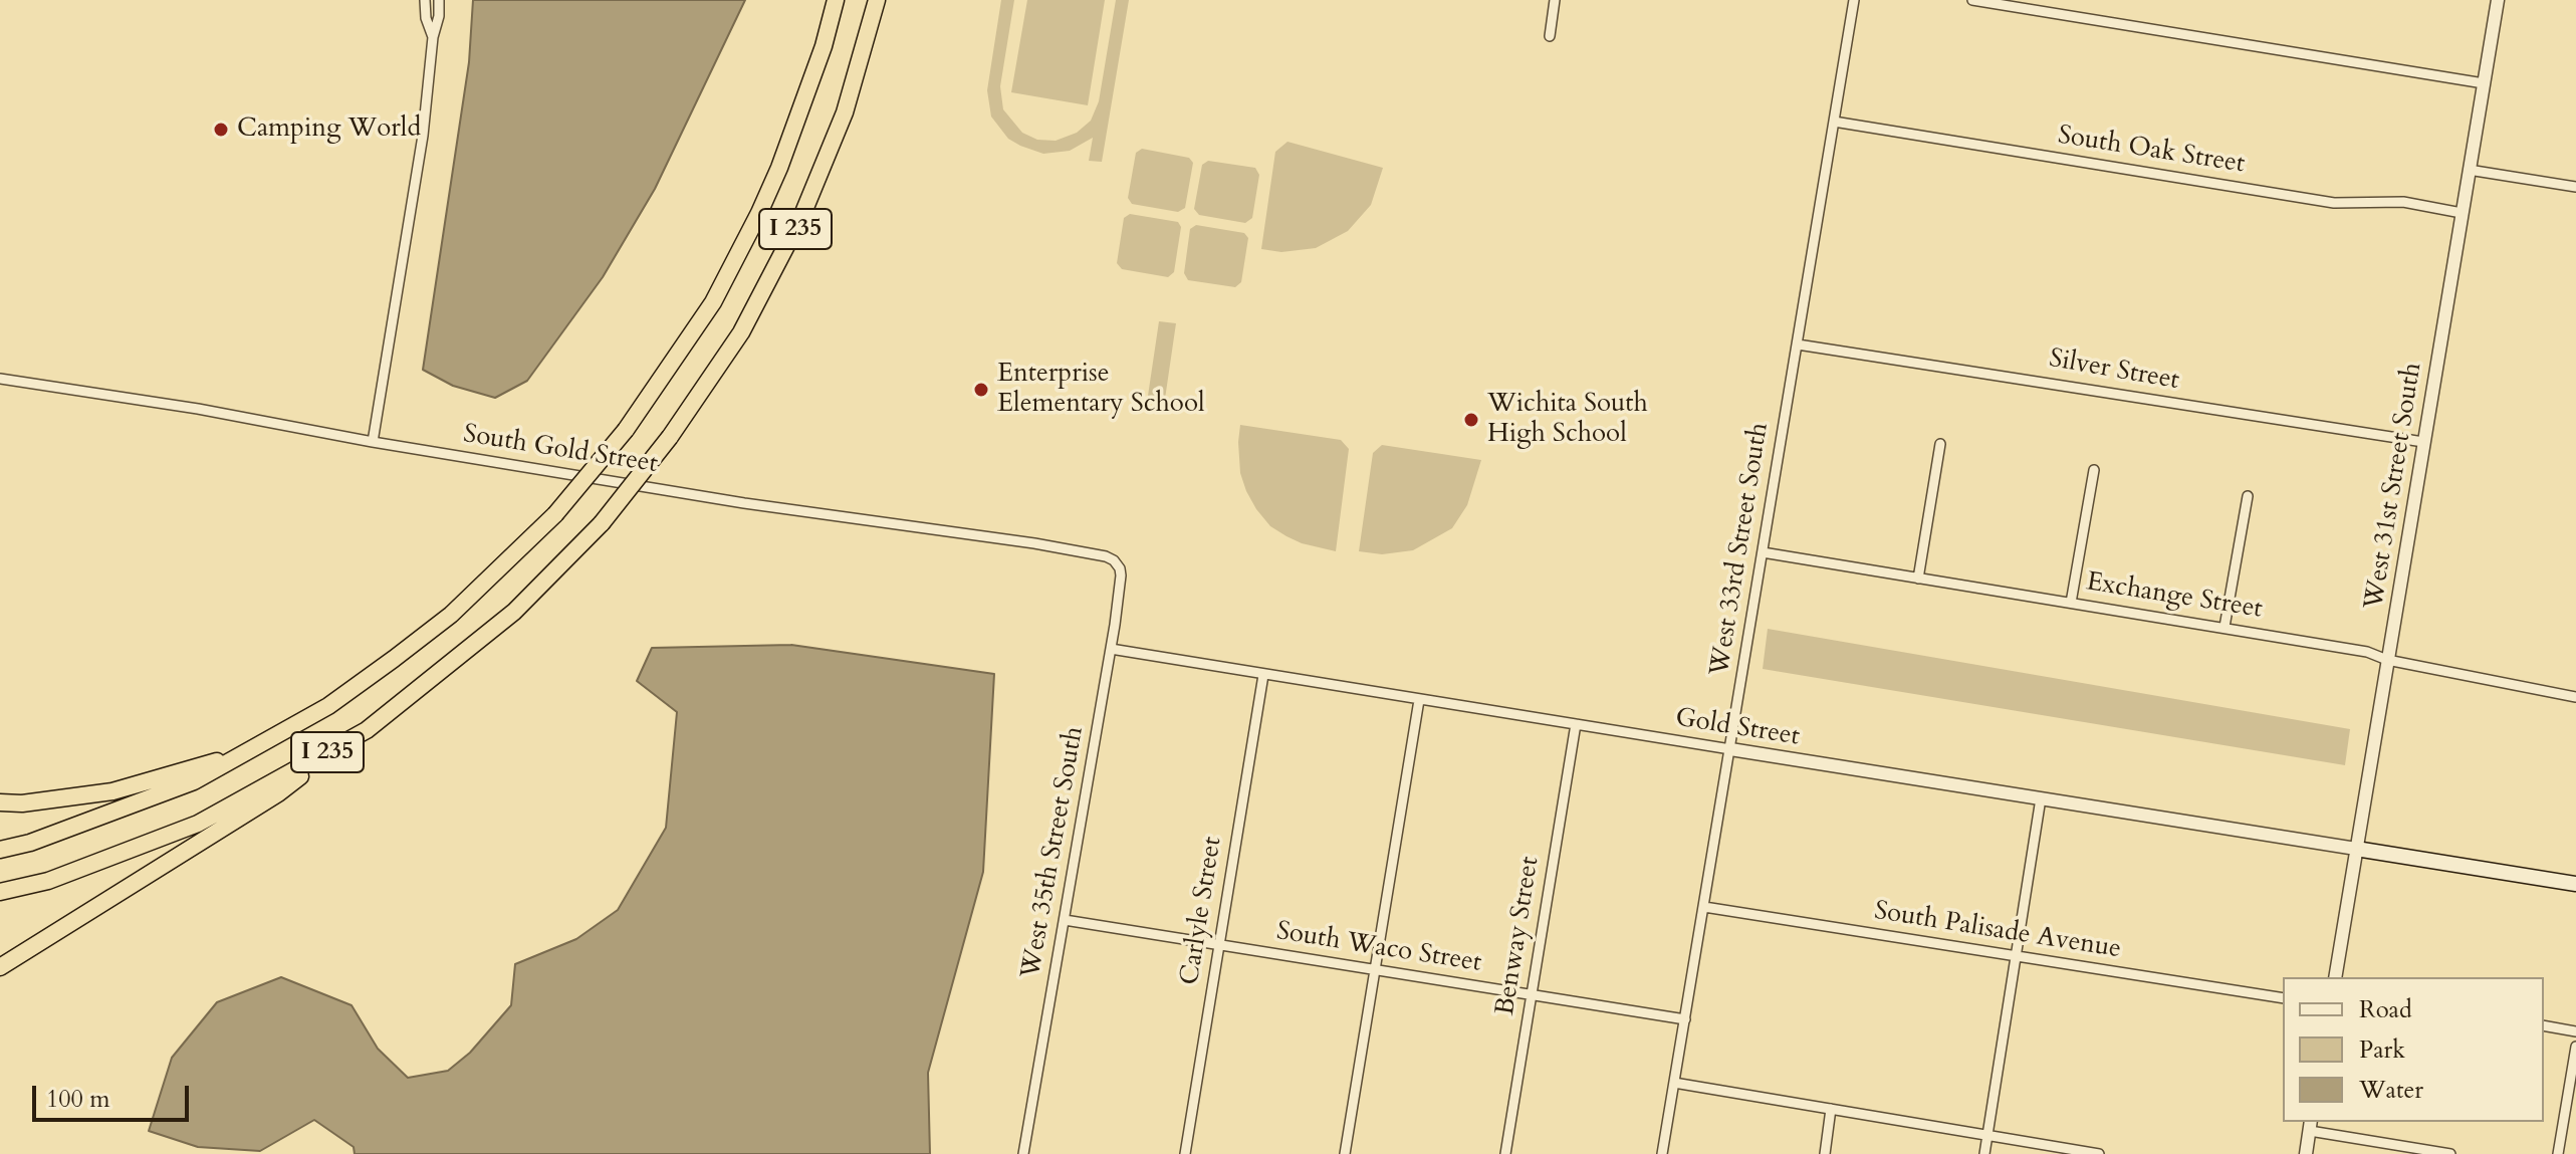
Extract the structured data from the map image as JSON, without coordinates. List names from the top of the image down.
{
  "streets": {
    "highway": ["I 235"],
    "street": [
      "South Oak Street",
      "Silver Street",
      "South Gold Street",
      "West 31st Street South",
      "West 33rd Street South",
      "Exchange Street",
      "Gold Street",
      "West 35th Street South",
      "Carlyle Street",
      "South Palisade Avenue",
      "Benway Street",
      "South Waco Street"
    ]
  },
  "crossings": [
    ["South Oak Street", "West 31st Street South"],
    ["South Oak Street", "West 33rd Street South"],
    ["Silver Street", "West 31st Street South"],
    ["Silver Street", "West 33rd Street South"],
    ["South Gold Street", "West 35th Street South"],
    ["West 31st Street South", "Exchange Street"],
    ["West 31st Street South", "Gold Street"],
    ["West 33rd Street South", "Exchange Street"],
    ["West 33rd Street South", "Gold Street"],
    ["West 33rd Street South", "South Palisade Avenue"],
    ["West 33rd Street South", "South Waco Street"],
    ["Gold Street", "West 35th Street South"],
    ["Gold Street", "Carlyle Street"],
    ["Gold Street", "Benway Street"],
    ["West 35th Street South", "South Waco Street"],
    ["Carlyle Street", "South Waco Street"],
    ["Benway Street", "South Waco Street"]
  ],
  "places": ["Camping World", "Enterprise Elementary School", "Wichita South High School"],
  "legend": ["Road", "Park", "Water"],
  "scale_bar": "100 m"
}
